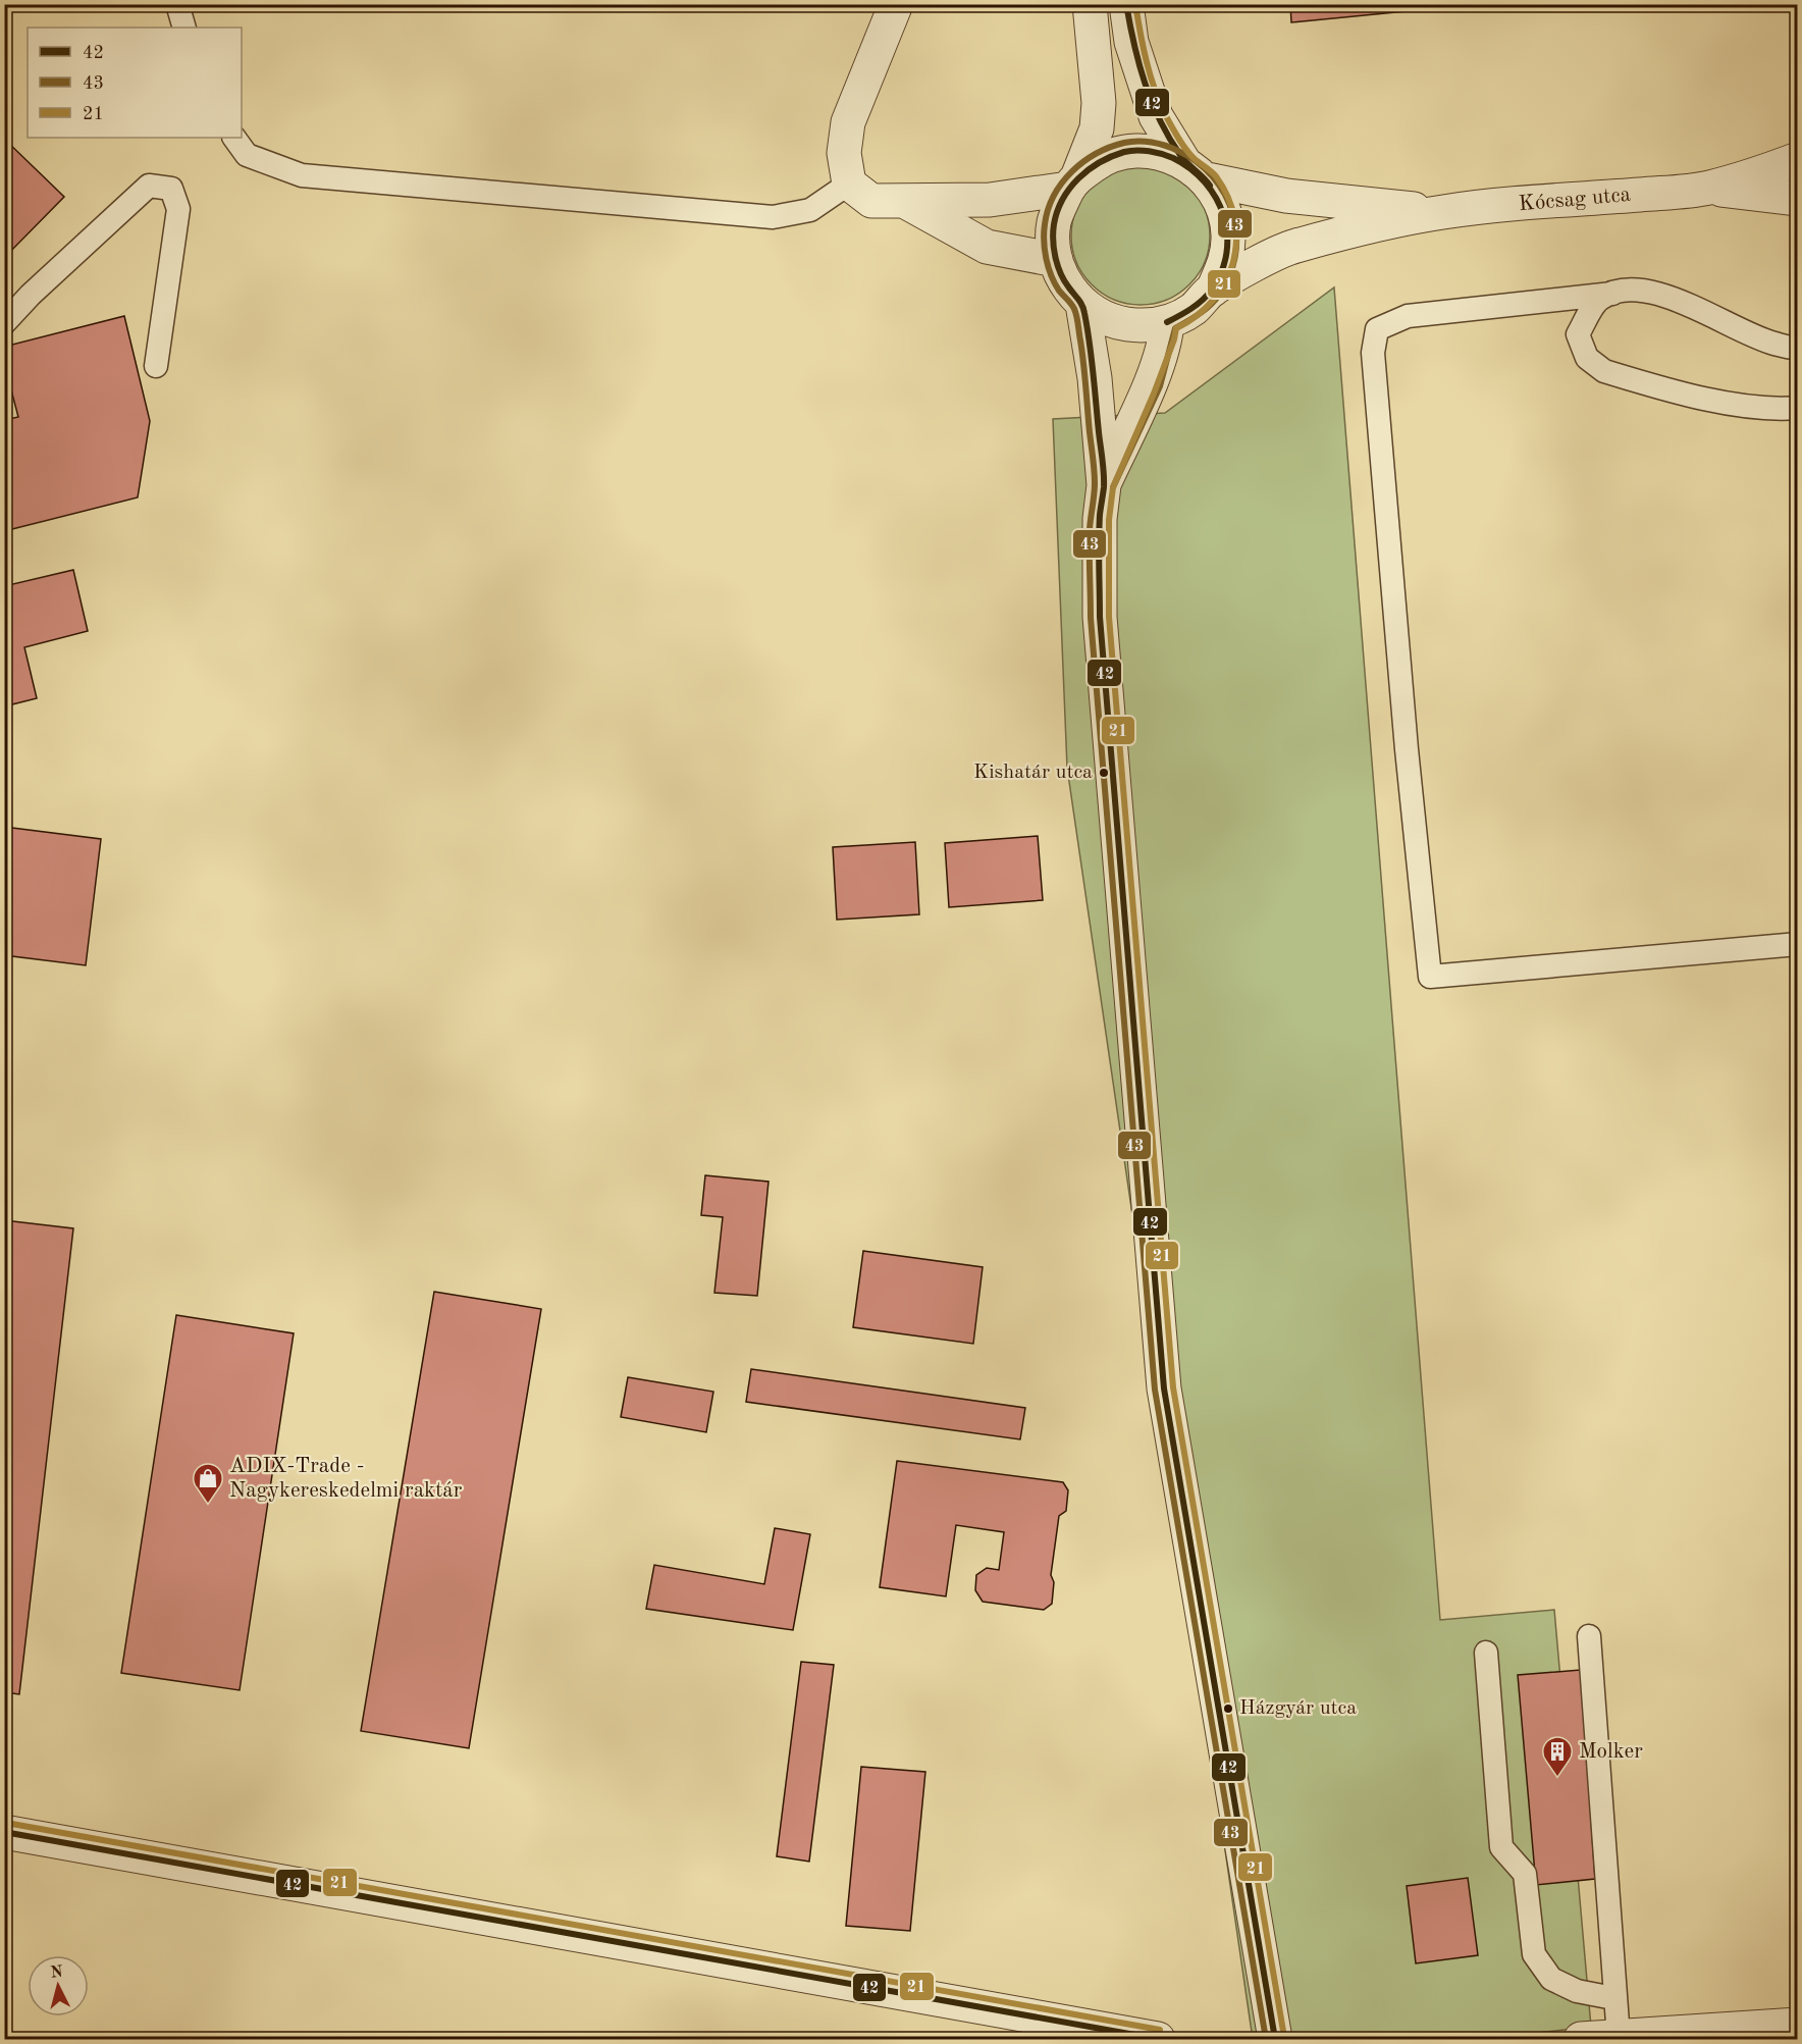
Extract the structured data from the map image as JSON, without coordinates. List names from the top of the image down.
{
  "streets": {
    "street": ["Kócsag utca"]
  },
  "places": {
    "other": ["Kishatár utca", "Házgyár utca"],
    "shop": ["ADIX-Trade - Nagykereskedelmi raktár"],
    "building": ["Molker"]
  },
  "lines": ["transit line 42", "transit line 21", "transit line 43"],
  "legend": ["42", "43", "21"],
  "north": "top"
}
